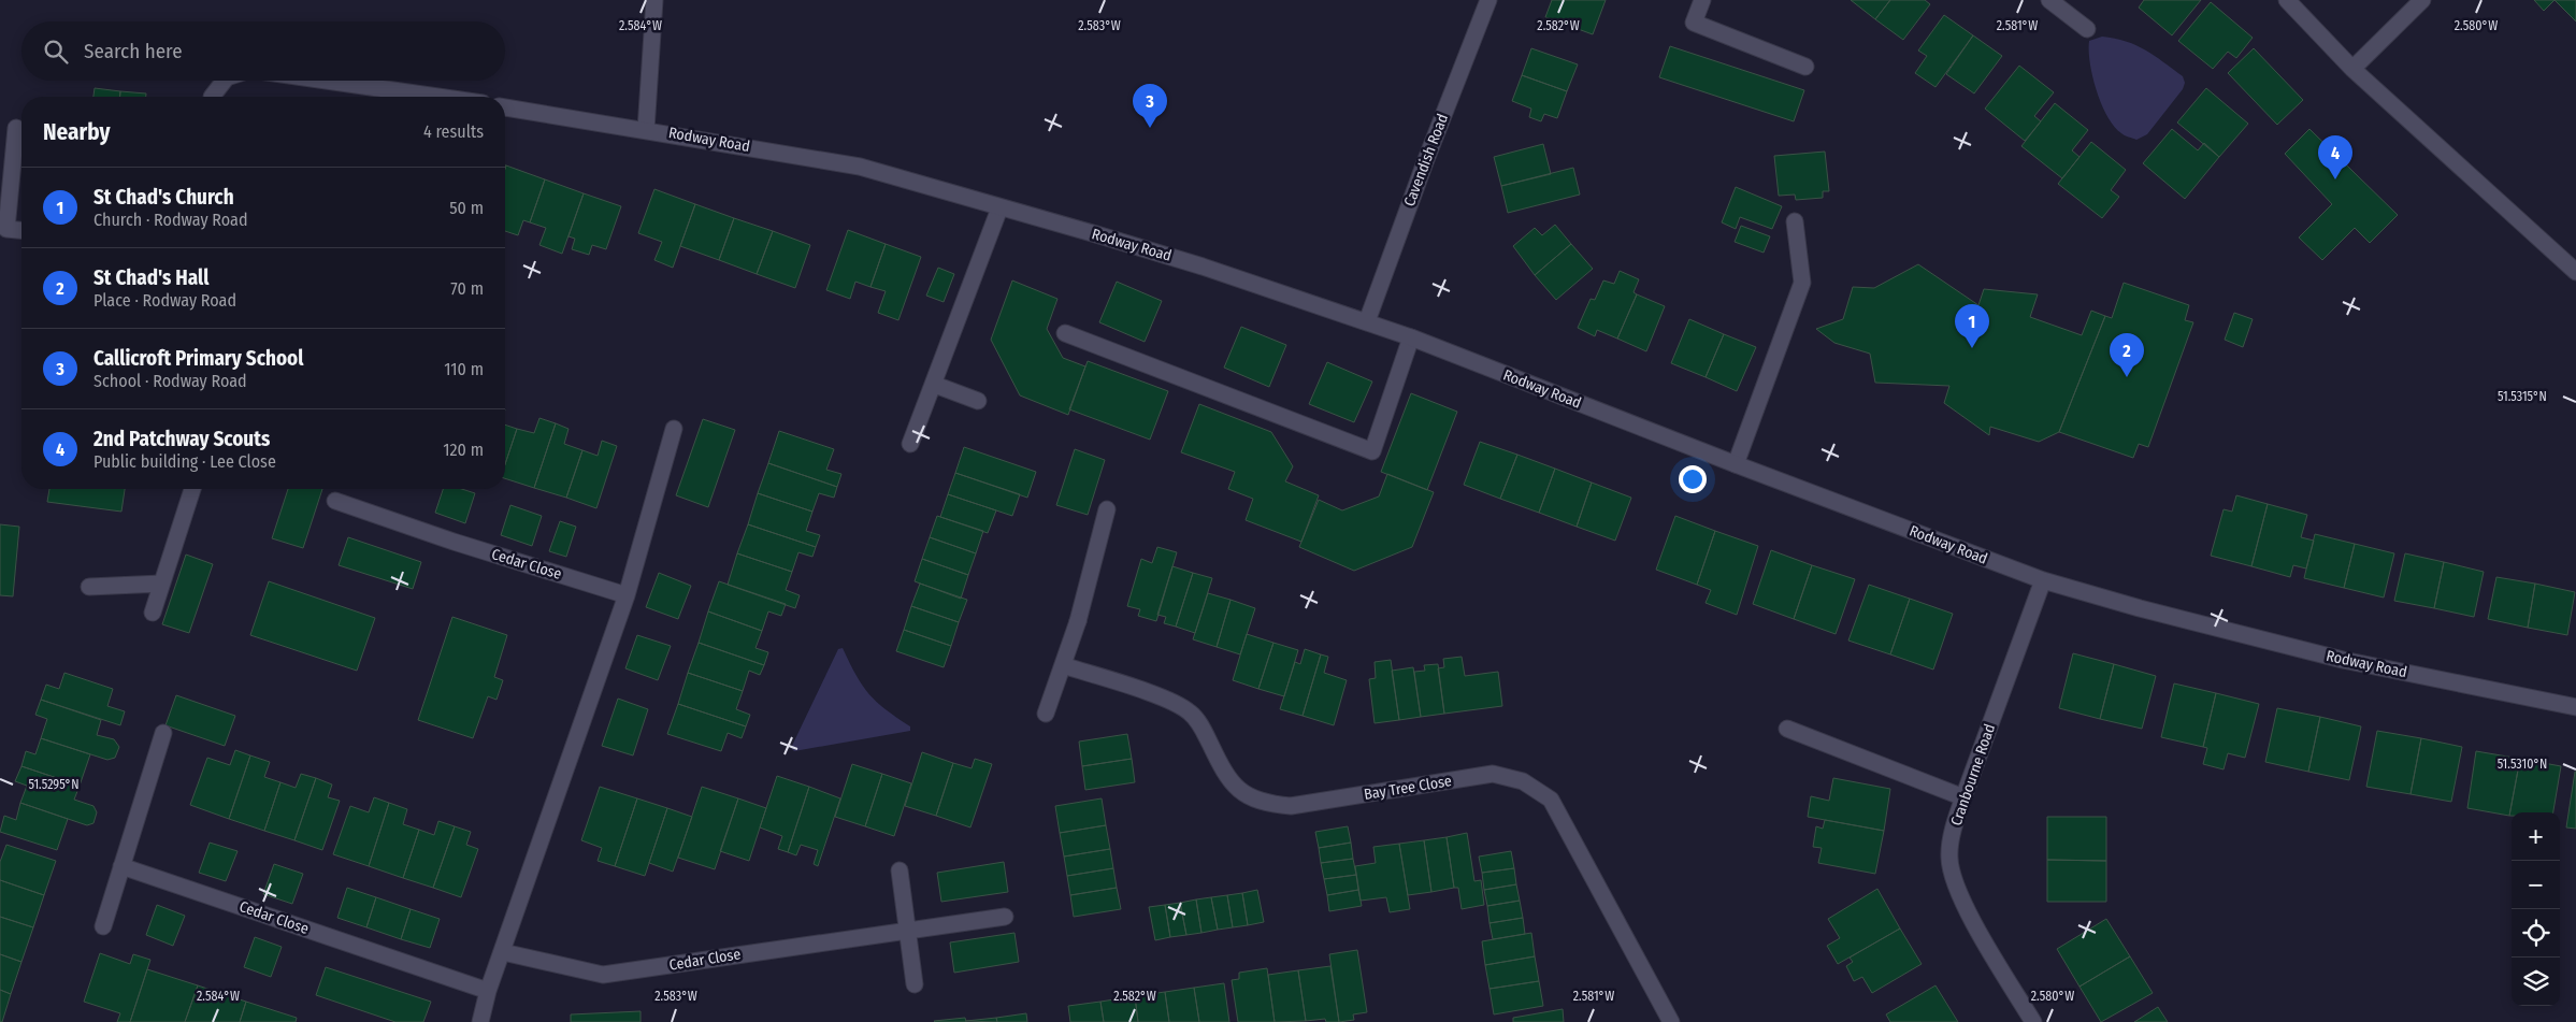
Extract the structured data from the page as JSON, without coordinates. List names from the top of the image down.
{
  "streets": {
    "street": [
      "Rodway Road",
      "Cavendish Road",
      "Cedar Close",
      "Cranbourne Road",
      "Bay Tree Close"
    ]
  },
  "crossings": [
    ["Rodway Road", "Cavendish Road"],
    ["Rodway Road", "Cranbourne Road"]
  ],
  "page": {
    "search": "Search here",
    "pins": [
      "3",
      "4",
      "1",
      "2"
    ],
    "heading": ["Nearby", "4 results"],
    "list": [
      {
        "mark": "1",
        "name": "St Chad's Church",
        "note": "Church · Rodway Road",
        "value": "50 m"
      },
      {
        "mark": "2",
        "name": "St Chad's Hall",
        "note": "Place · Rodway Road",
        "value": "70 m"
      },
      {
        "mark": "3",
        "name": "Callicroft Primary School",
        "note": "School · Rodway Road",
        "value": "110 m"
      },
      {
        "mark": "4",
        "name": "2nd Patchway Scouts",
        "note": "Public building · Lee Close",
        "value": "120 m"
      }
    ],
    "map_buttons": ["+", "−"]
  },
  "coordinates": [
    "2.584°W",
    "2.583°W",
    "2.582°W",
    "2.581°W",
    "2.580°W",
    "51.5315°N",
    "51.5310°N",
    "51.5295°N"
  ]
}
